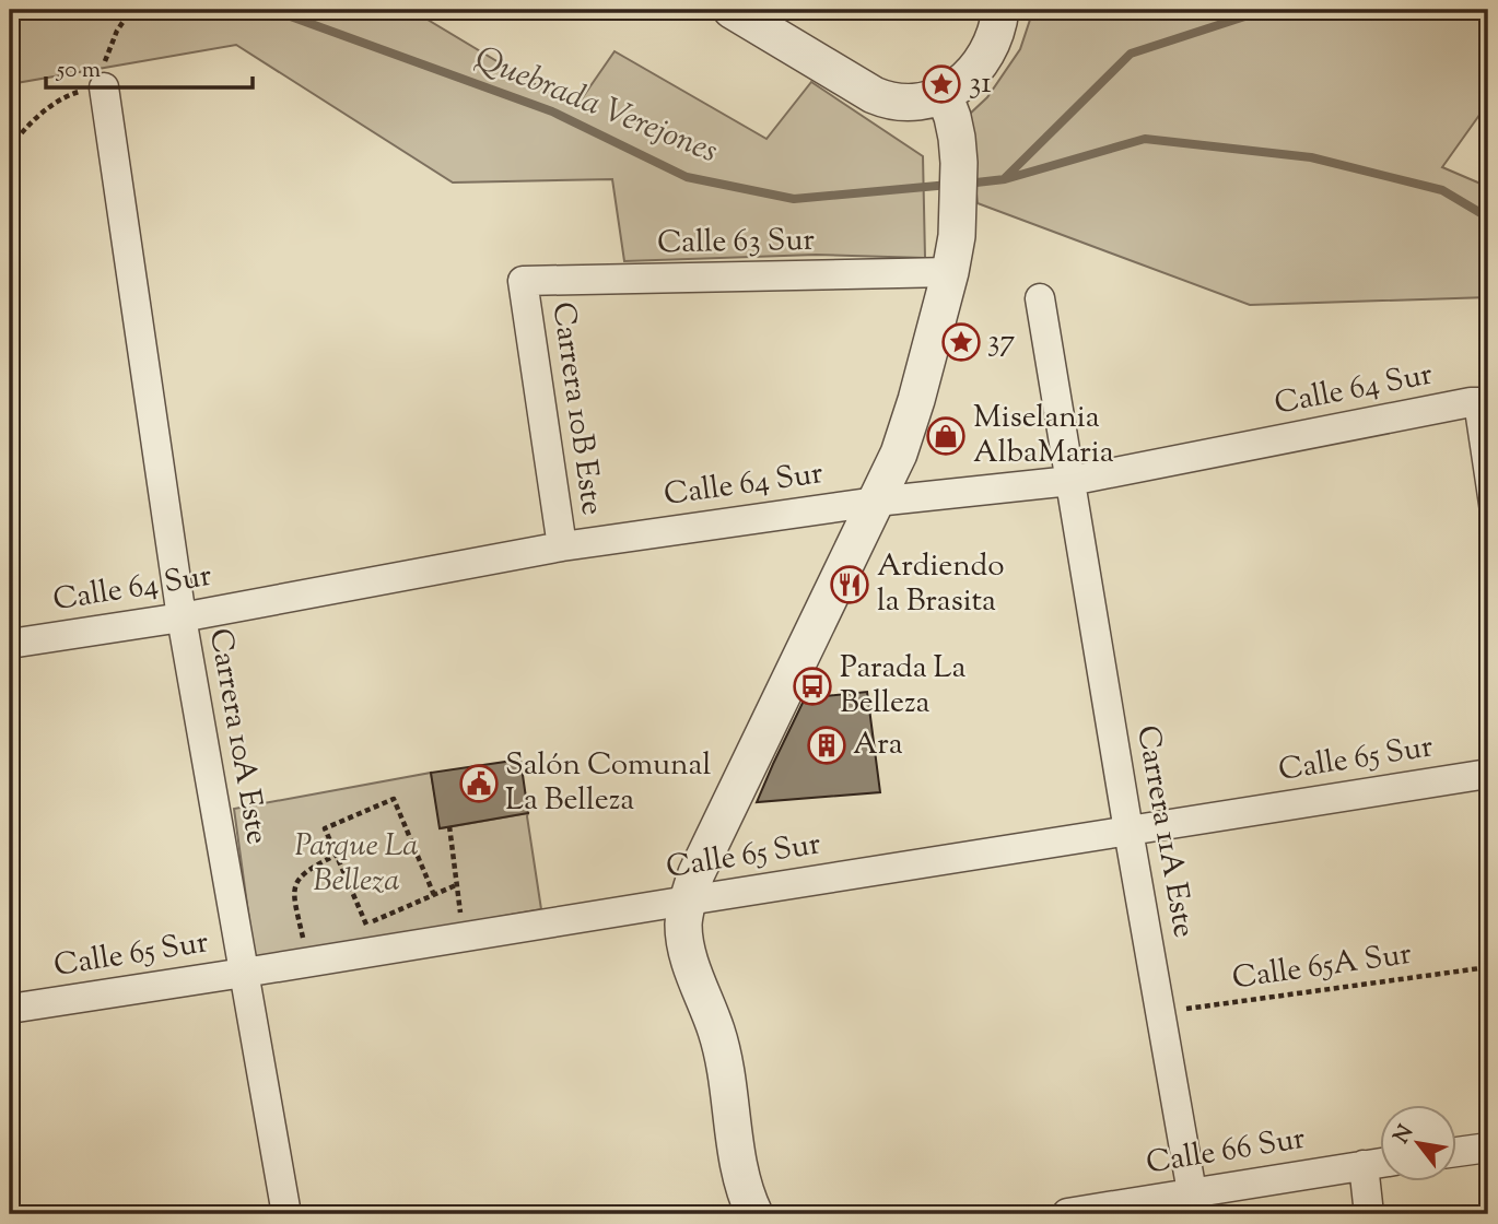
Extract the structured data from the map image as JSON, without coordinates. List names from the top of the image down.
{
  "streets": {
    "street": [
      "Calle 63 Sur",
      "Calle 64 Sur",
      "Carrera 10B Este",
      "Carrera 10A Este",
      "Calle 65 Sur",
      "Carrera 11A Este",
      "Calle 66 Sur"
    ],
    "path": ["Calle 65A Sur"]
  },
  "crossings": [
    ["Calle 63 Sur", "Carrera 10B Este"],
    ["Calle 64 Sur", "Carrera 10B Este"],
    ["Calle 64 Sur", "Carrera 10A Este"],
    ["Calle 64 Sur", "Carrera 11A Este"],
    ["Carrera 10A Este", "Calle 65 Sur"],
    ["Calle 65 Sur", "Carrera 11A Este"],
    ["Carrera 11A Este", "Calle 65A Sur"],
    ["Carrera 11A Este", "Calle 66 Sur"]
  ],
  "water": ["Quebrada Verejones"],
  "parks": ["Parque La Belleza"],
  "places": {
    "place": ["31", "37"],
    "shop": ["Miselania AlbaMaria"],
    "restaurant": ["Ardiendo la Brasita"],
    "bus stop": ["Parada La Belleza"],
    "building": ["Ara"],
    "public building": ["Salón Comunal La Belleza"]
  },
  "scale_bar": "50 m",
  "north": "top left"
}
